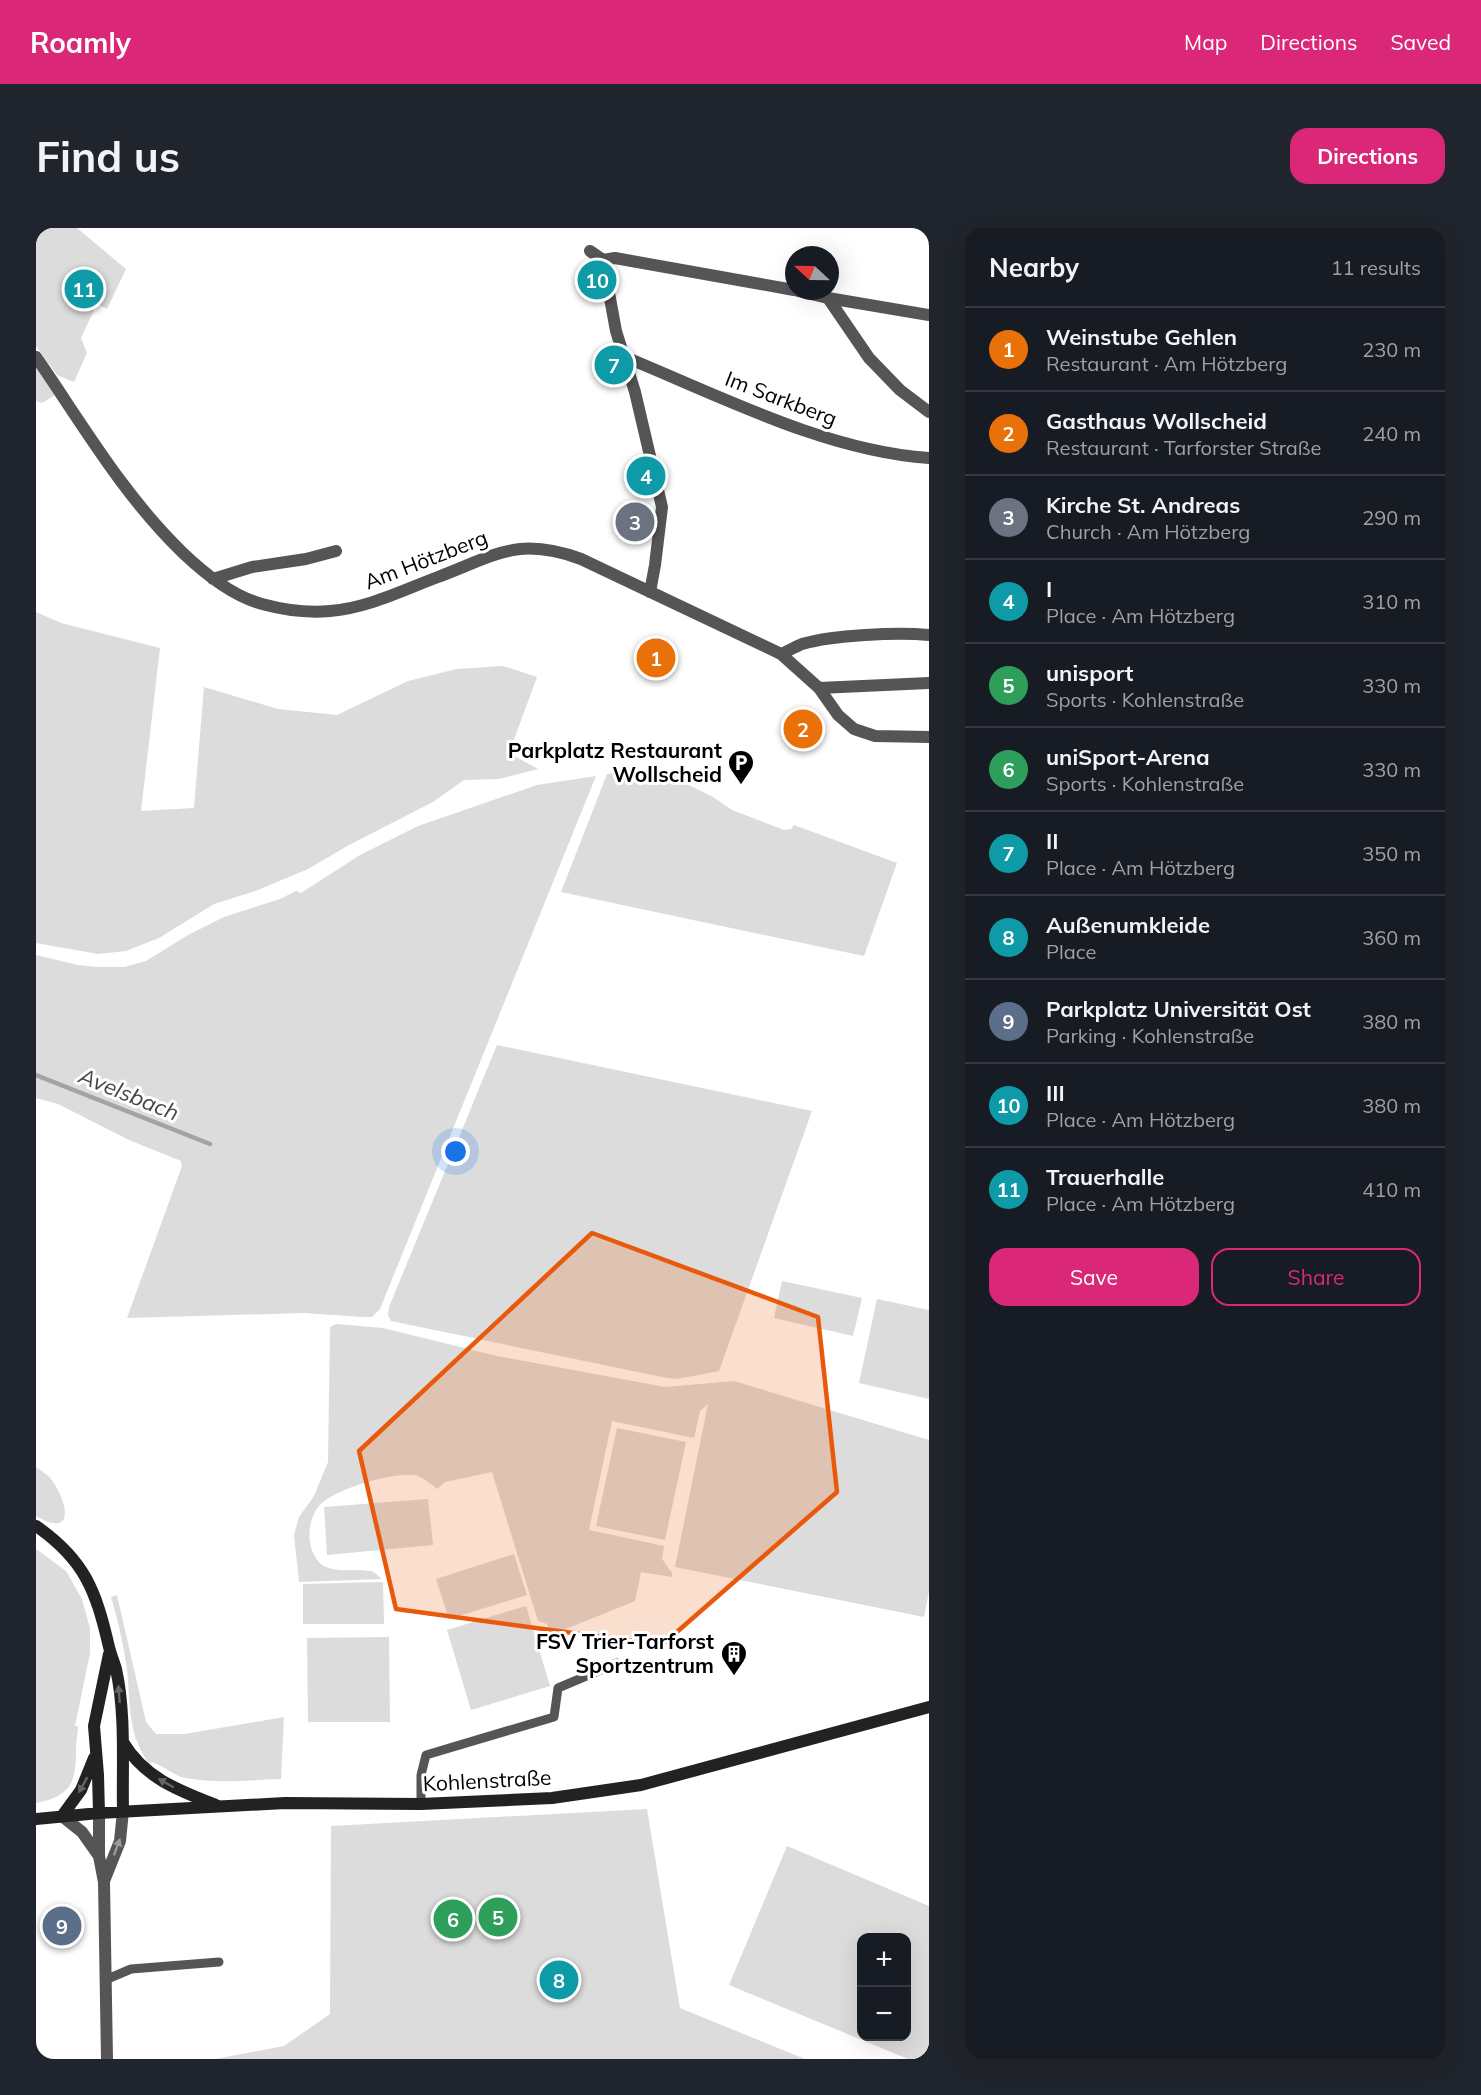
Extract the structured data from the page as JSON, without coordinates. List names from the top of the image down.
{
  "streets": {
    "main road": ["Kohlenstraße"],
    "street": ["Im Sarkberg", "Am Hötzberg"]
  },
  "water": ["Avelsbach"],
  "places": {
    "parking": ["Parkplatz Restaurant Wollscheid"],
    "building": ["FSV Trier-Tarforst Sportzentrum"]
  },
  "north": "left",
  "page": {
    "header": "Roamly",
    "nav": ["Map", "Directions", "Saved"],
    "buttons": [
      "Directions",
      ["Save", "Share"]
    ],
    "title": "Find us",
    "heading": ["Nearby", "11 results"],
    "pins": [
      "10",
      "11",
      "7",
      "4",
      "3",
      "1",
      "2",
      "5",
      "6",
      "9",
      "8"
    ],
    "list": [
      {
        "mark": "1",
        "name": "Weinstube Gehlen",
        "note": "Restaurant · Am Hötzberg",
        "value": "230 m"
      },
      {
        "mark": "2",
        "name": "Gasthaus Wollscheid",
        "note": "Restaurant · Tarforster Straße",
        "value": "240 m"
      },
      {
        "mark": "3",
        "name": "Kirche St. Andreas",
        "note": "Church · Am Hötzberg",
        "value": "290 m"
      },
      {
        "mark": "4",
        "name": "I",
        "note": "Place · Am Hötzberg",
        "value": "310 m"
      },
      {
        "mark": "5",
        "name": "unisport",
        "note": "Sports · Kohlenstraße",
        "value": "330 m"
      },
      {
        "mark": "6",
        "name": "uniSport-Arena",
        "note": "Sports · Kohlenstraße",
        "value": "330 m"
      },
      {
        "mark": "7",
        "name": "II",
        "note": "Place · Am Hötzberg",
        "value": "350 m"
      },
      {
        "mark": "8",
        "name": "Außenumkleide",
        "note": "Place",
        "value": "360 m"
      },
      {
        "mark": "9",
        "name": "Parkplatz Universität Ost",
        "note": "Parking · Kohlenstraße",
        "value": "380 m"
      },
      {
        "mark": "10",
        "name": "III",
        "note": "Place · Am Hötzberg",
        "value": "380 m"
      },
      {
        "mark": "11",
        "name": "Trauerhalle",
        "note": "Place · Am Hötzberg",
        "value": "410 m"
      }
    ],
    "map_buttons": ["+", "−"]
  }
}
